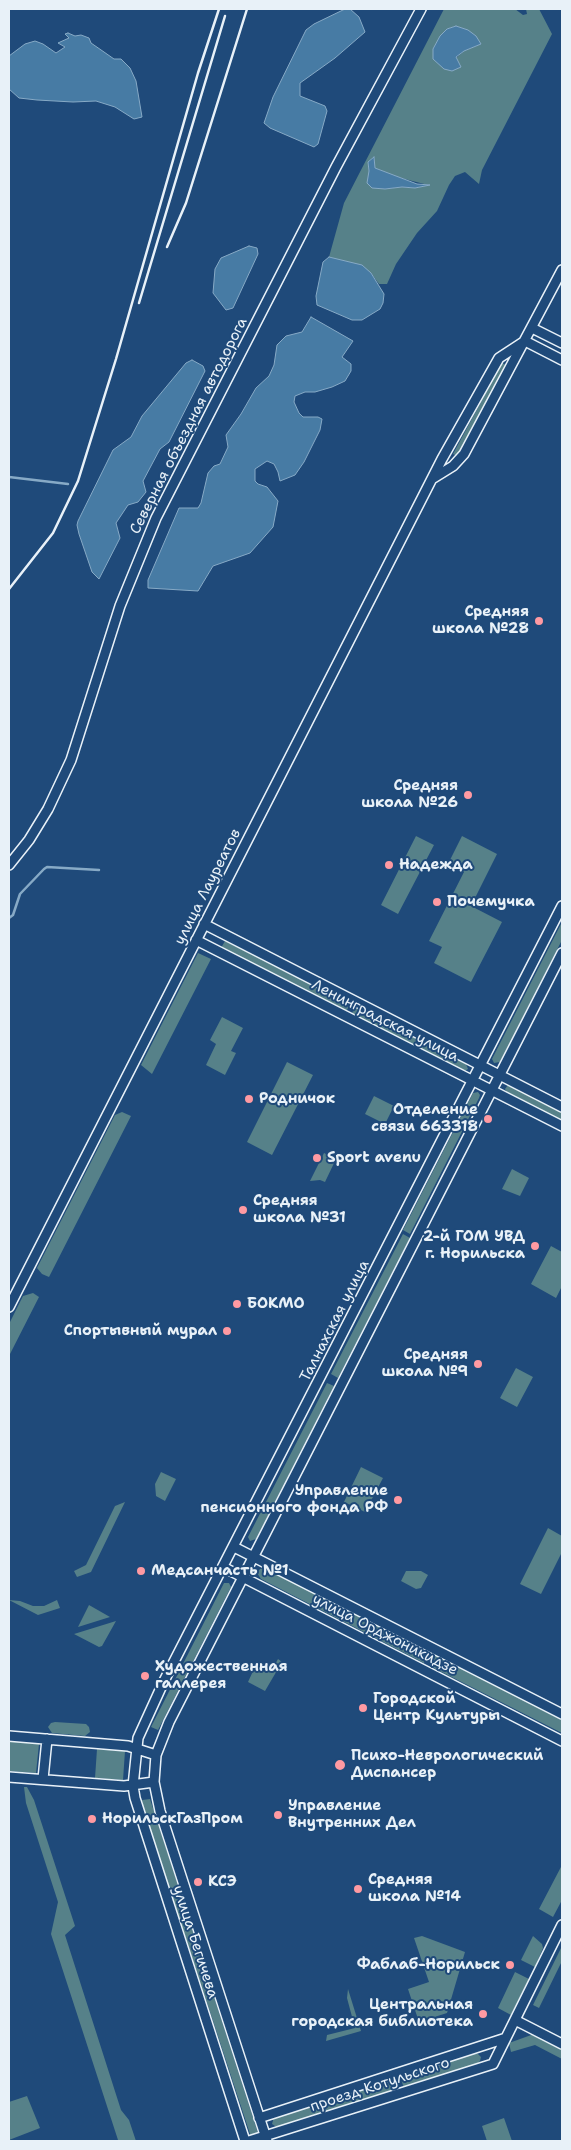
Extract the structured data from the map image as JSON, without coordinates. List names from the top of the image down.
{
  "streets": {
    "street": [
      "Северная объездная автодорога",
      "улица Лауреатов",
      "Ленинградская улица",
      "Талнахская улица",
      "улица Орджоникидзе",
      "улица Бегичева",
      "проезд Котульского"
    ]
  },
  "crossings": [
    ["улица Лауреатов", "Ленинградская улица"],
    ["Ленинградская улица", "Талнахская улица"],
    ["Талнахская улица", "улица Орджоникидзе"],
    ["Талнахская улица", "улица Бегичева"],
    ["улица Бегичева", "проезд Котульского"]
  ],
  "places": [
    "Средняя школа №28",
    "Средняя школа №26",
    "Надежда",
    "Почемучка",
    "Родничок",
    "Отделение связи 663318",
    "Sport avenu",
    "Средняя школа №31",
    "2-й ГОМ УВД г. Норильска",
    "БОКМО",
    "Спортывный мурал",
    "Средняя школа №9",
    "Управление пенсионного фонда РФ",
    "Медсанчасть №1",
    "Художественная галлерея",
    "Городской Центр Культуры",
    "Психо-Неврологический Диспансер",
    "Управление Внутренних Дел",
    "НорильскГазПром",
    "КСЭ",
    "Средняя школа №14",
    "Фаблаб-Норильск",
    "Центральная городская библиотека"
  ]
}
